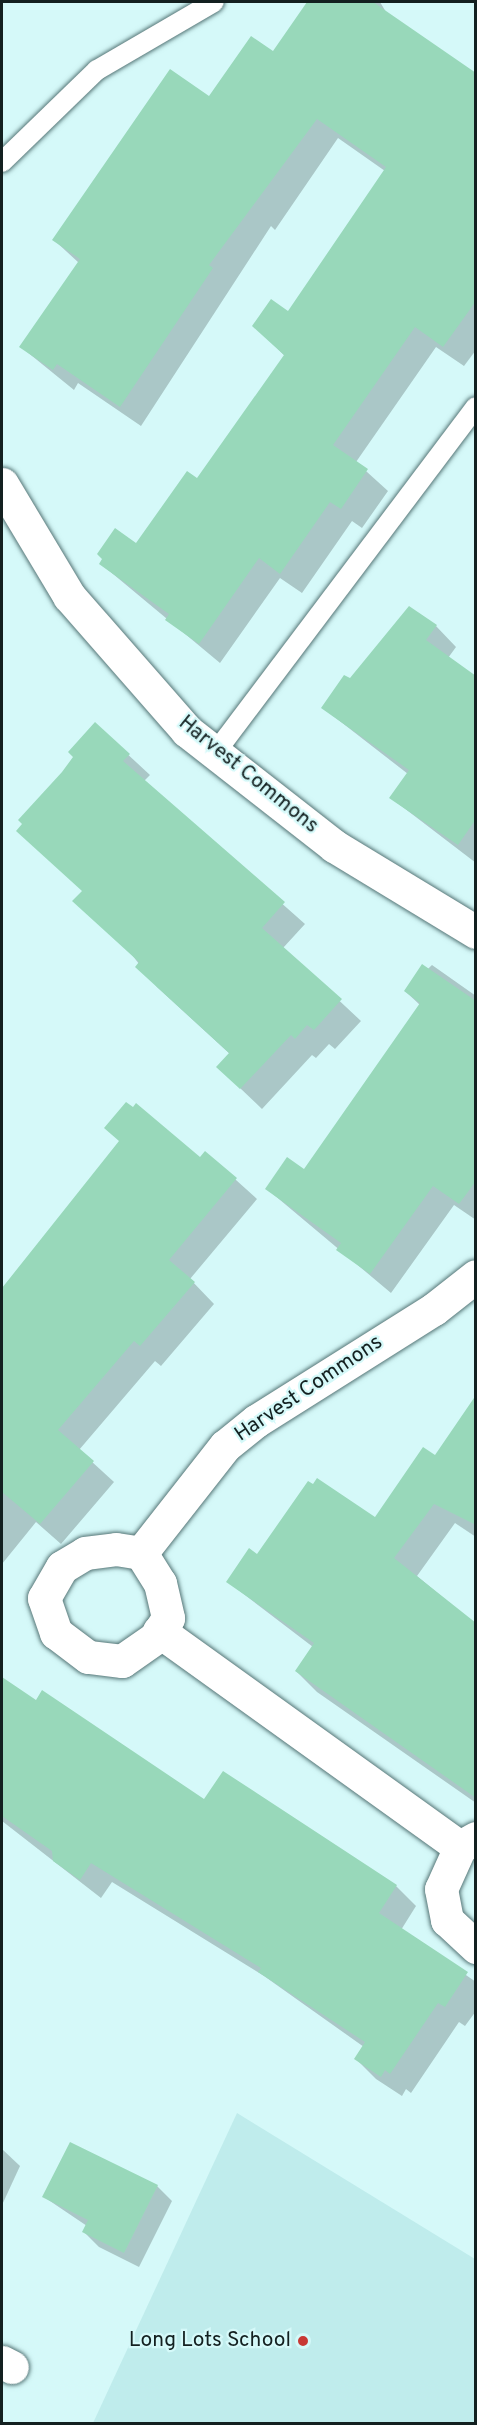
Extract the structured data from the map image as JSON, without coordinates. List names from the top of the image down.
{
  "streets": {
    "street": ["Harvest Commons"]
  },
  "places": ["Long Lots School"]
}
